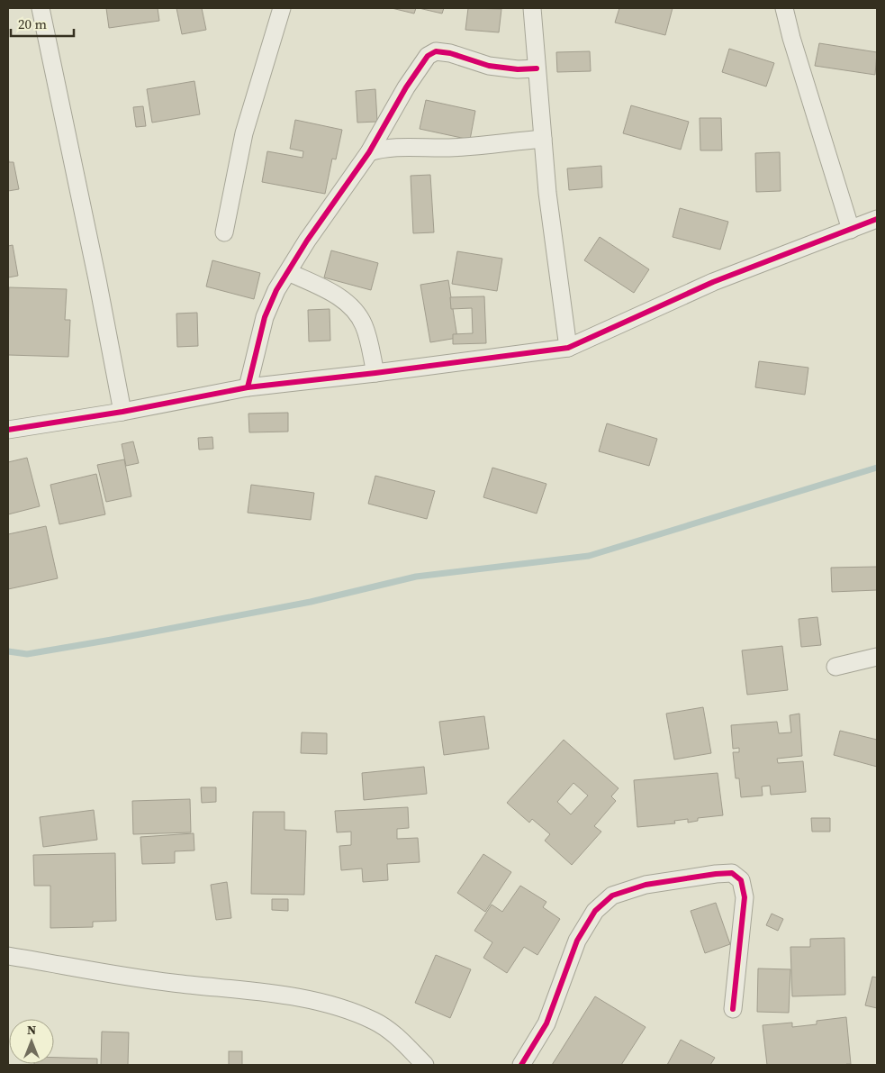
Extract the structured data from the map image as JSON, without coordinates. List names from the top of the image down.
{
  "scale_bar": "20 m",
  "north": "top"
}
